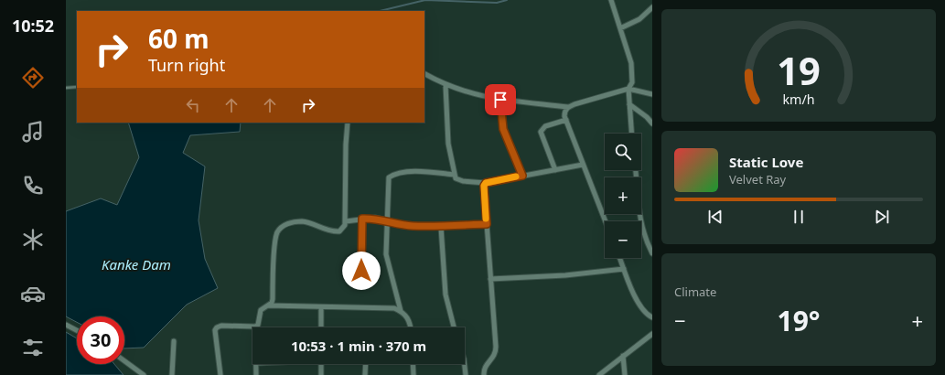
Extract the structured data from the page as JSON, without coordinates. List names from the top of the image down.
{
  "water": ["Kanke Dam"],
  "page": {
    "tabs": "10:52",
    "turn": ["60 m", "Turn right"],
    "map_buttons": ["+", "−"],
    "song": ["Static Love", "Velvet Ray"],
    "tile": "Climate",
    "heat": ["−", "19°", "+"],
    "limit": "30",
    "trip": "10:53 · 1 min · 370 m",
    "gauge": ["19", "km/h"]
  }
}
